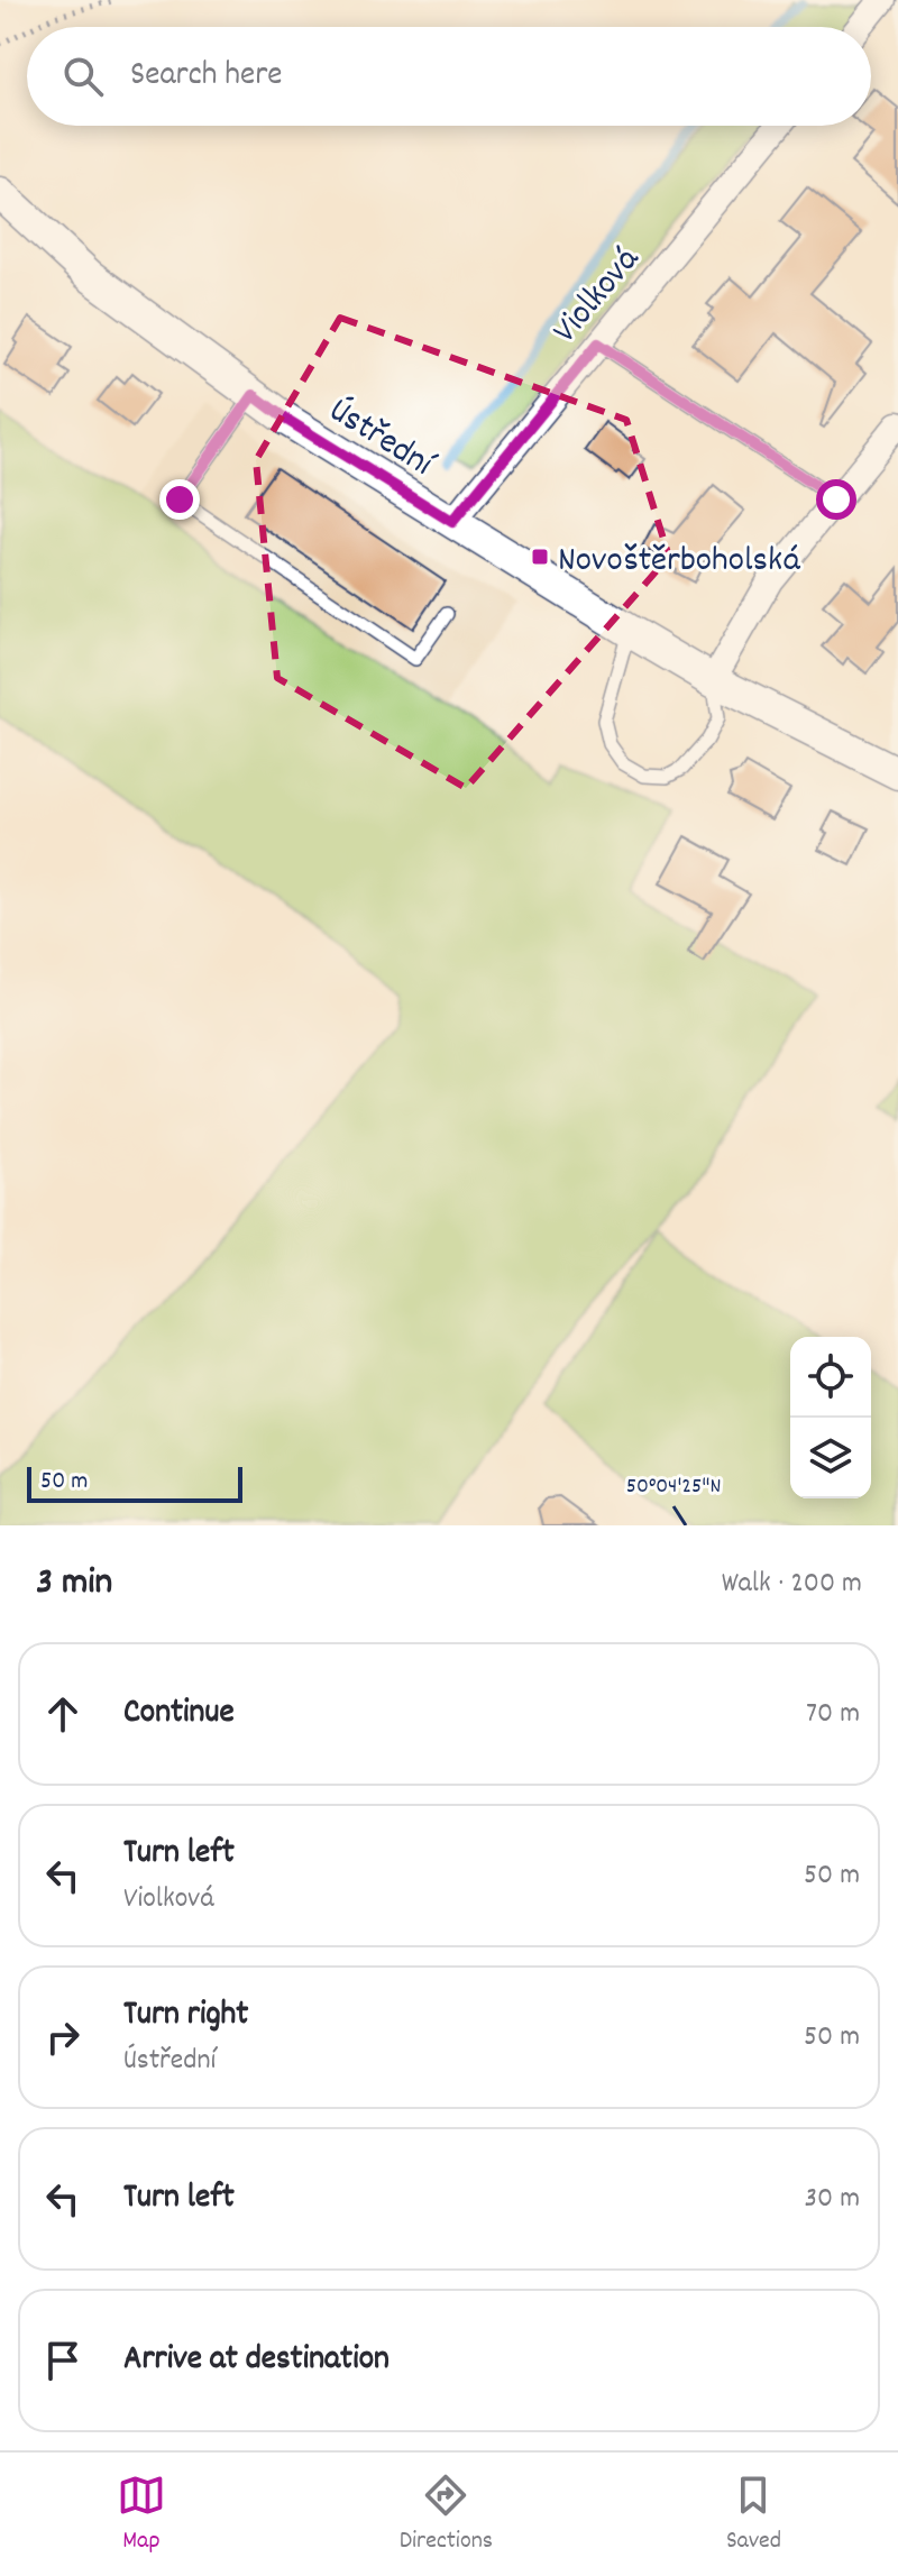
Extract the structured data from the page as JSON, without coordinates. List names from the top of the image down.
{
  "streets": {
    "street": ["Violková", "Ústřední"]
  },
  "crossings": [
    ["Violková", "Ústřední"]
  ],
  "places": {
    "transit": ["Novoštěrboholská"]
  },
  "scale_bar": "50 m",
  "page": {
    "search": "Search here",
    "scale": "50 m",
    "heading": ["3 min", "Walk · 200 m"],
    "list": [
      ["Continue", "70 m"],
      ["Turn left", "Violková", "50 m"],
      ["Turn right", "Ústřední", "50 m"],
      ["Turn left", "30 m"],
      "Arrive at destination"
    ],
    "nav": ["Map", "Directions", "Saved"]
  },
  "coordinates": ["50°04'25\"N"]
}
